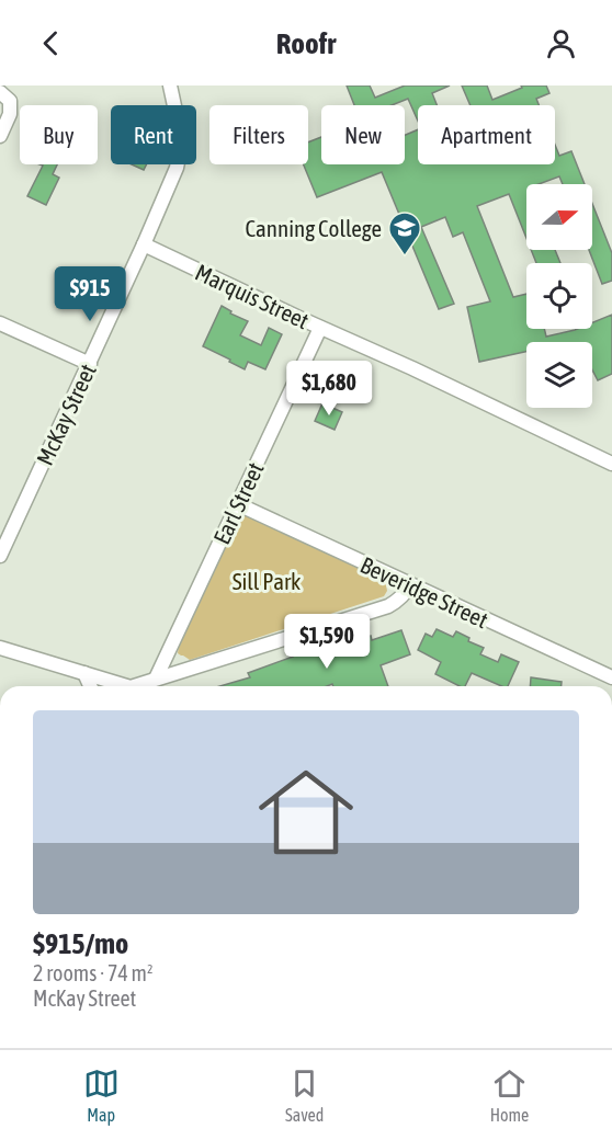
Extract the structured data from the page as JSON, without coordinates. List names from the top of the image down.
{
  "streets": {
    "street": [
      "Marquis Street",
      "McKay Street",
      "Earl Street",
      "Beveridge Street"
    ]
  },
  "crossings": [
    ["Marquis Street", "McKay Street"],
    ["Marquis Street", "Earl Street"],
    ["Earl Street", "Beveridge Street"]
  ],
  "parks": ["Sill Park"],
  "places": {
    "school or university": ["Canning College"]
  },
  "north": "right",
  "page": {
    "header": "Roofr",
    "chip": [
      "Buy",
      "Rent",
      "Filters",
      "New",
      "Apartment"
    ],
    "price": ["$915", "$1,680", "$1,590"],
    "list": [
      {
        "name": "$915/mo",
        "note": "2 rooms · 74 m² · McKay Street"
      }
    ],
    "tabs": ["Map", "Saved", "Home"]
  }
}
